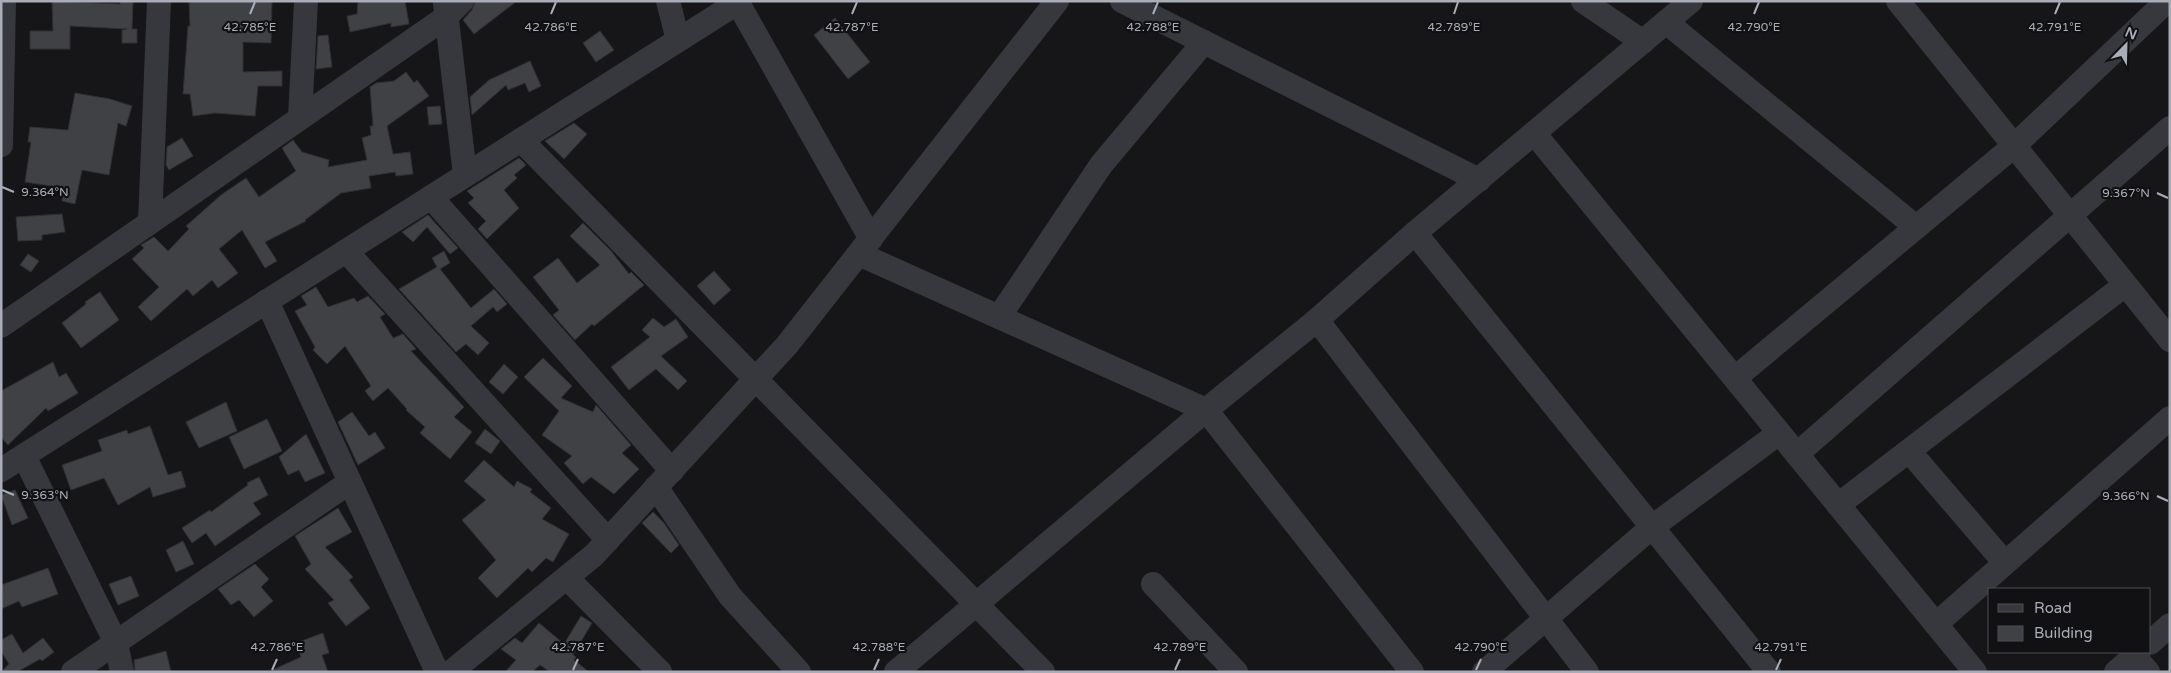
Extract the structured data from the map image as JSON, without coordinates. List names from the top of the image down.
{
  "legend": ["Road", "Building"],
  "north": "top right",
  "coordinates": [
    "42.785°E",
    "42.786°E",
    "42.787°E",
    "42.788°E",
    "42.789°E",
    "42.790°E",
    "42.791°E",
    "9.364°N",
    "9.367°N",
    "9.363°N",
    "9.366°N"
  ]
}
